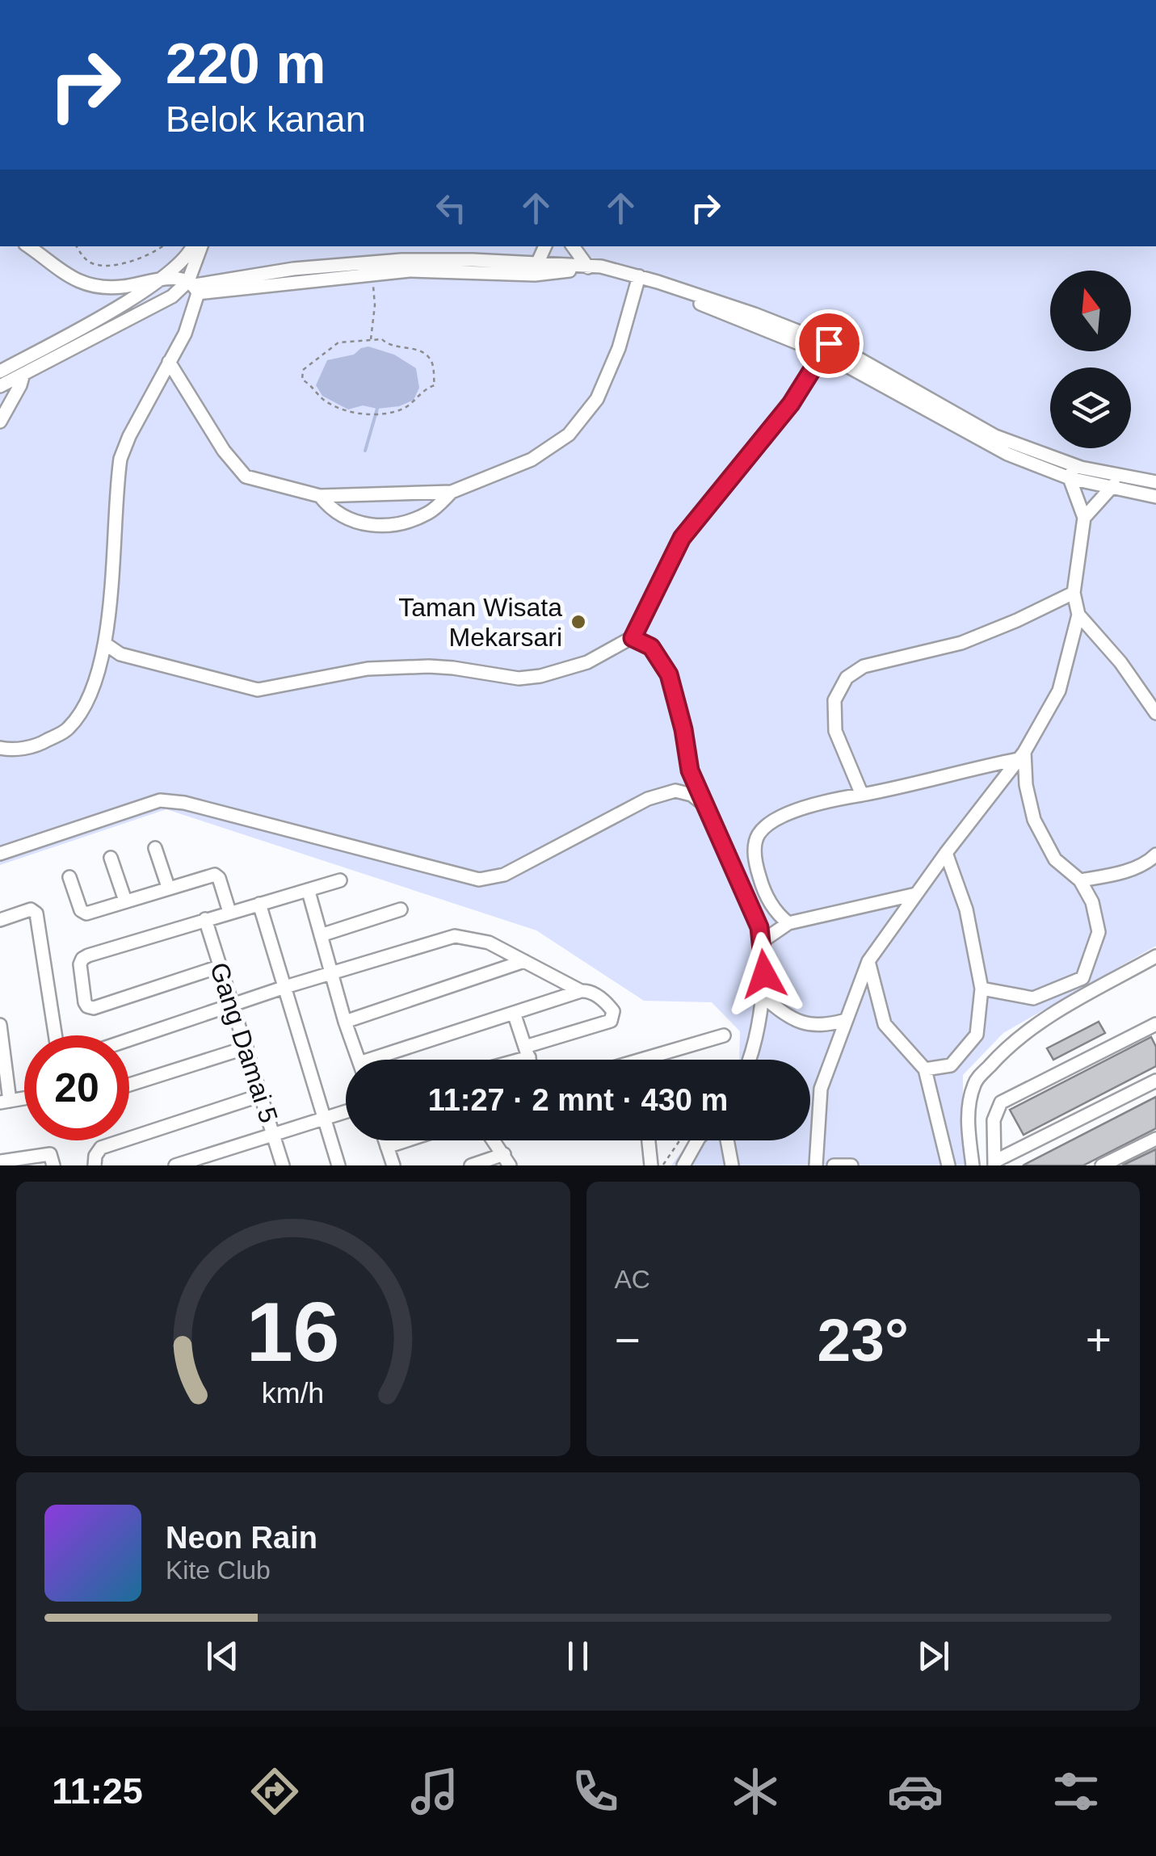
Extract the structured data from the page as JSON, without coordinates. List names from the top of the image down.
{
  "streets": {
    "street": ["Gang Damai 5"]
  },
  "places": ["Taman Wisata Mekarsari"],
  "north": "top",
  "page": {
    "turn": ["220 m", "Belok kanan"],
    "limit": "20",
    "trip": "11:27 · 2 mnt · 430 m",
    "tile": "AC",
    "heat": ["−", "23°", "+"],
    "song": ["Neon Rain", "Kite Club"],
    "tabs": "11:25",
    "gauge": ["16", "km/h"]
  }
}
